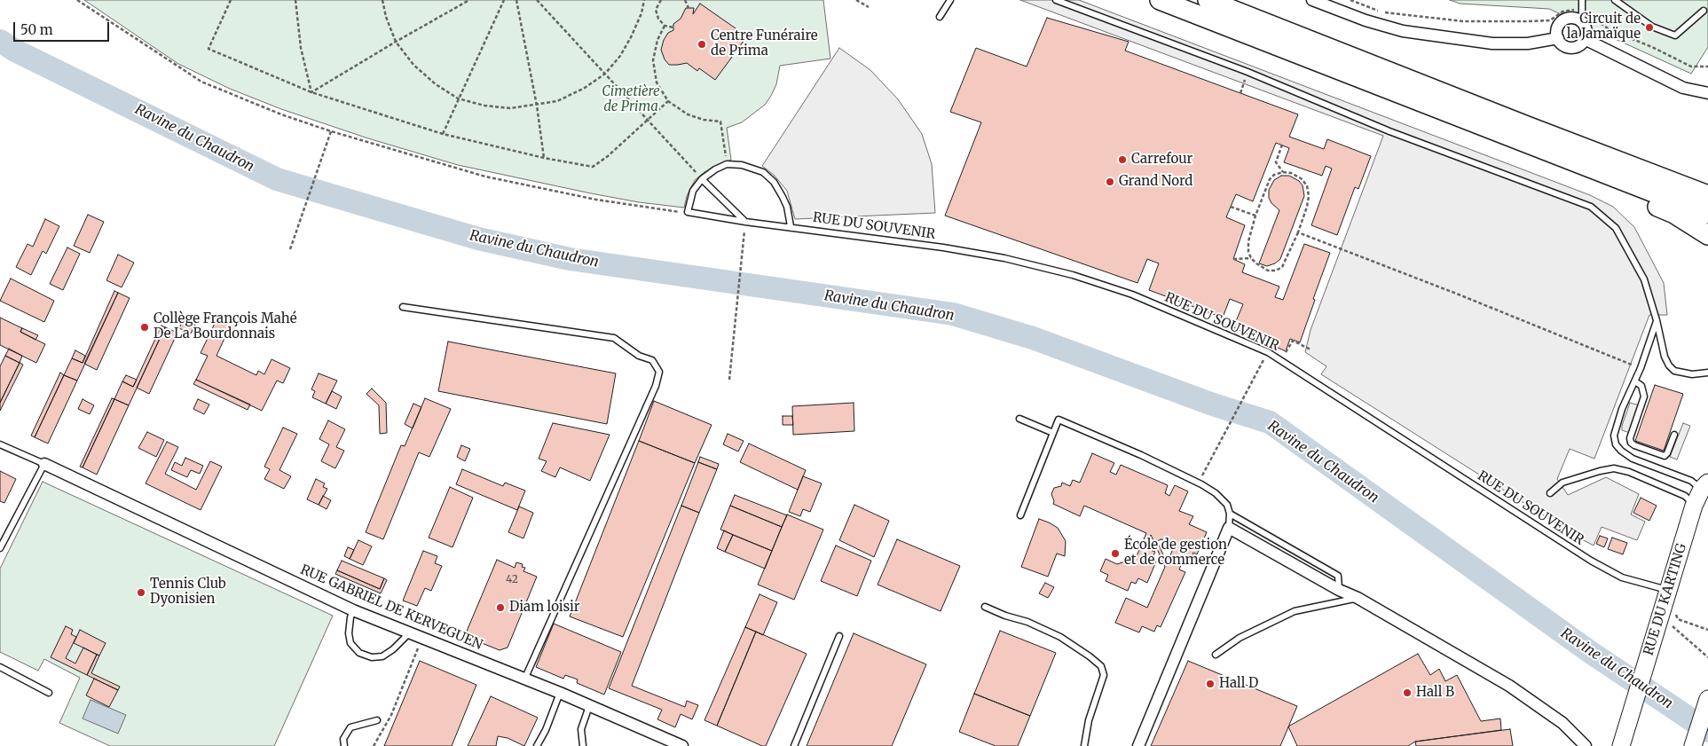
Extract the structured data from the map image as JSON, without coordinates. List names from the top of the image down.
{
  "streets": {
    "main road": ["RUE DU KARTING"],
    "street": ["RUE GABRIEL DE KERVEGUEN"],
    "lane": ["RUE DU SOUVENIR"]
  },
  "crossings": [
    ["RUE DU SOUVENIR", "RUE DU KARTING"]
  ],
  "water": ["Ravine du Chaudron"],
  "parks": ["Cimetière de Prima"],
  "places": [
    "Circuit de la Jamaïque",
    "Centre Funéraire de Prima",
    "Carrefour",
    "Grand Nord",
    "Collège François Mahé De La Bourdonnais",
    "École de gestion et de commerce",
    "Tennis Club Dyonisien",
    "Diam loisir",
    "Hall D",
    "Hall B"
  ],
  "house_numbers": ["42"],
  "scale_bar": "50 m"
}
